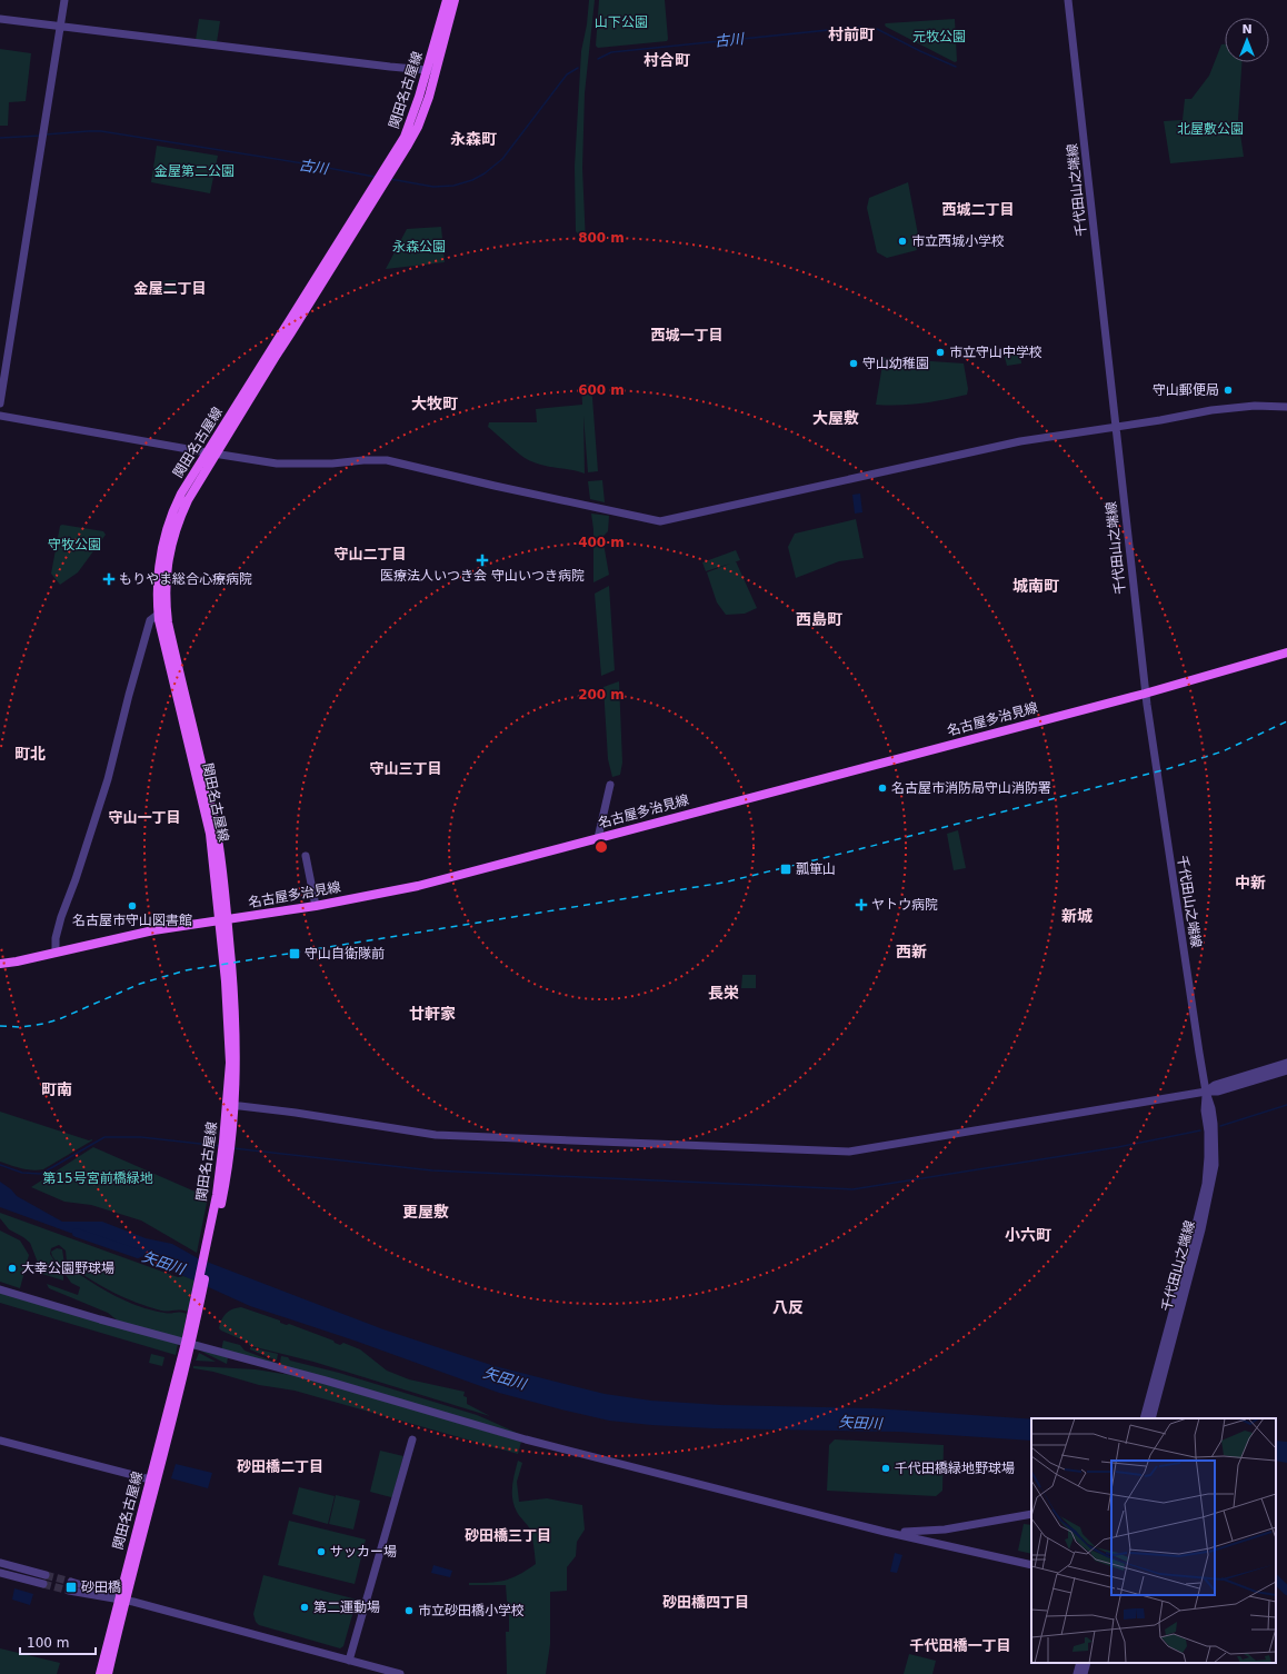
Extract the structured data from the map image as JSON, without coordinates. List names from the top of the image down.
{
  "streets": {
    "main road": ["関田名古屋線", "名古屋多治見線"],
    "street": ["千代田山之端線"]
  },
  "crossings": [
    ["関田名古屋線", "名古屋多治見線"],
    ["千代田山之端線", "名古屋多治見線"]
  ],
  "districts": [
    "村前町",
    "村合町",
    "永森町",
    "西城二丁目",
    "金屋二丁目",
    "西城一丁目",
    "大牧町",
    "大屋敷",
    "守山二丁目",
    "城南町",
    "西島町",
    "町北",
    "守山三丁目",
    "守山一丁目",
    "中新",
    "新城",
    "西新",
    "長栄",
    "廿軒家",
    "町南",
    "更屋敷",
    "小六町",
    "八反",
    "砂田橋二丁目",
    "砂田橋三丁目",
    "砂田橋四丁目",
    "千代田橋一丁目"
  ],
  "water": ["古川", "矢田川"],
  "parks": [
    "山下公園",
    "元牧公園",
    "北屋敷公園",
    "金屋第二公園",
    "永森公園",
    "守牧公園",
    "第15号宮前橋緑地"
  ],
  "places": {
    "other": [
      "市立西城小学校",
      "市立守山中学校",
      "守山幼稚園",
      "守山郵便局",
      "名古屋市消防局守山消防署",
      "名古屋市守山図書館",
      "大幸公園野球場",
      "千代田橋緑地野球場",
      "サッカー場",
      "第二運動場",
      "市立砂田橋小学校"
    ],
    "health": ["医療法人いつき会 守山いつき病院", "もりやま総合心療病院", "ヤトウ病院"],
    "transit": ["瓢箪山", "守山自衛隊前", "砂田橋"]
  },
  "scale_bar": "100 m",
  "north": "top",
  "rings": [
    "800 m",
    "600 m",
    "400 m",
    "200 m"
  ]
}
